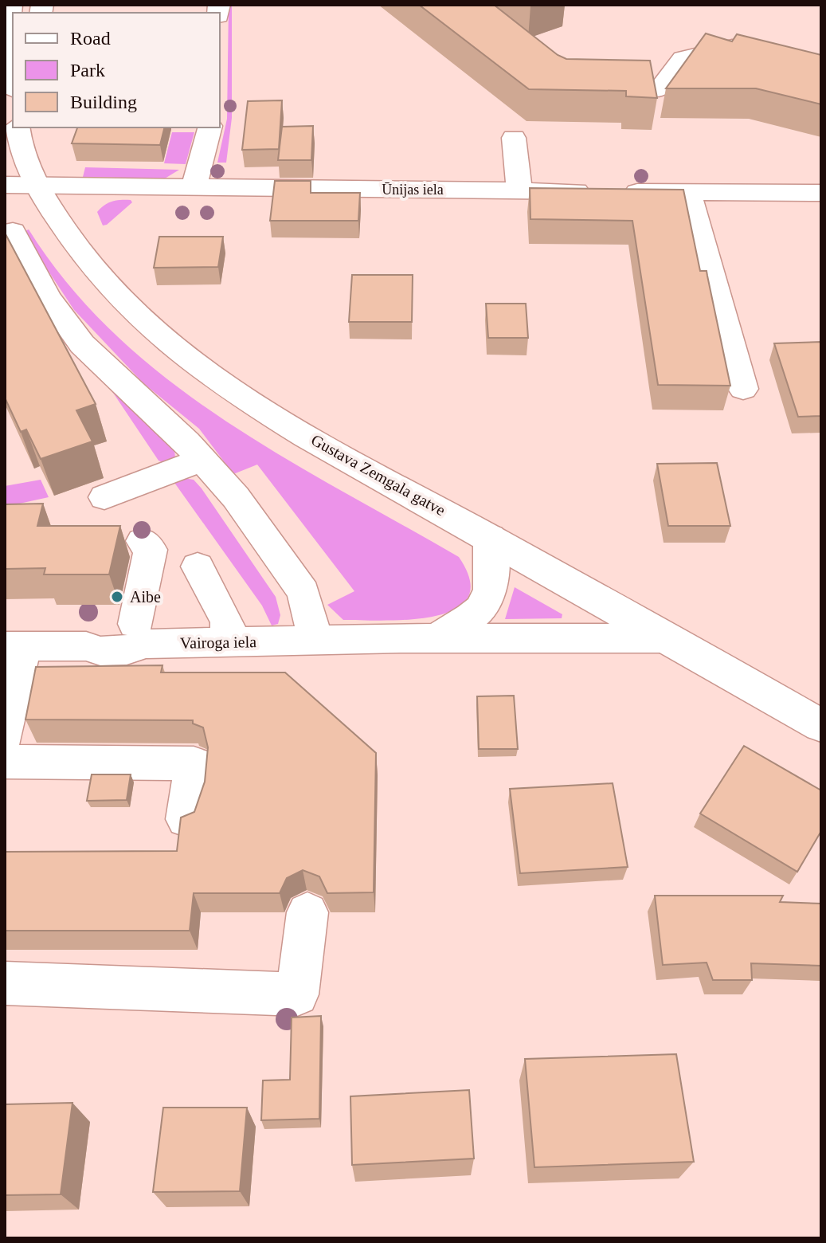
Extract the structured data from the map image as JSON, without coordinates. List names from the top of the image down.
{
  "streets": {
    "street": ["Ūnijas iela", "Gustava Zemgala gatve", "Vairoga iela"]
  },
  "crossings": [
    ["Ūnijas iela", "Gustava Zemgala gatve"],
    ["Gustava Zemgala gatve", "Vairoga iela"]
  ],
  "places": ["Aibe"],
  "legend": ["Road", "Park", "Building"]
}
